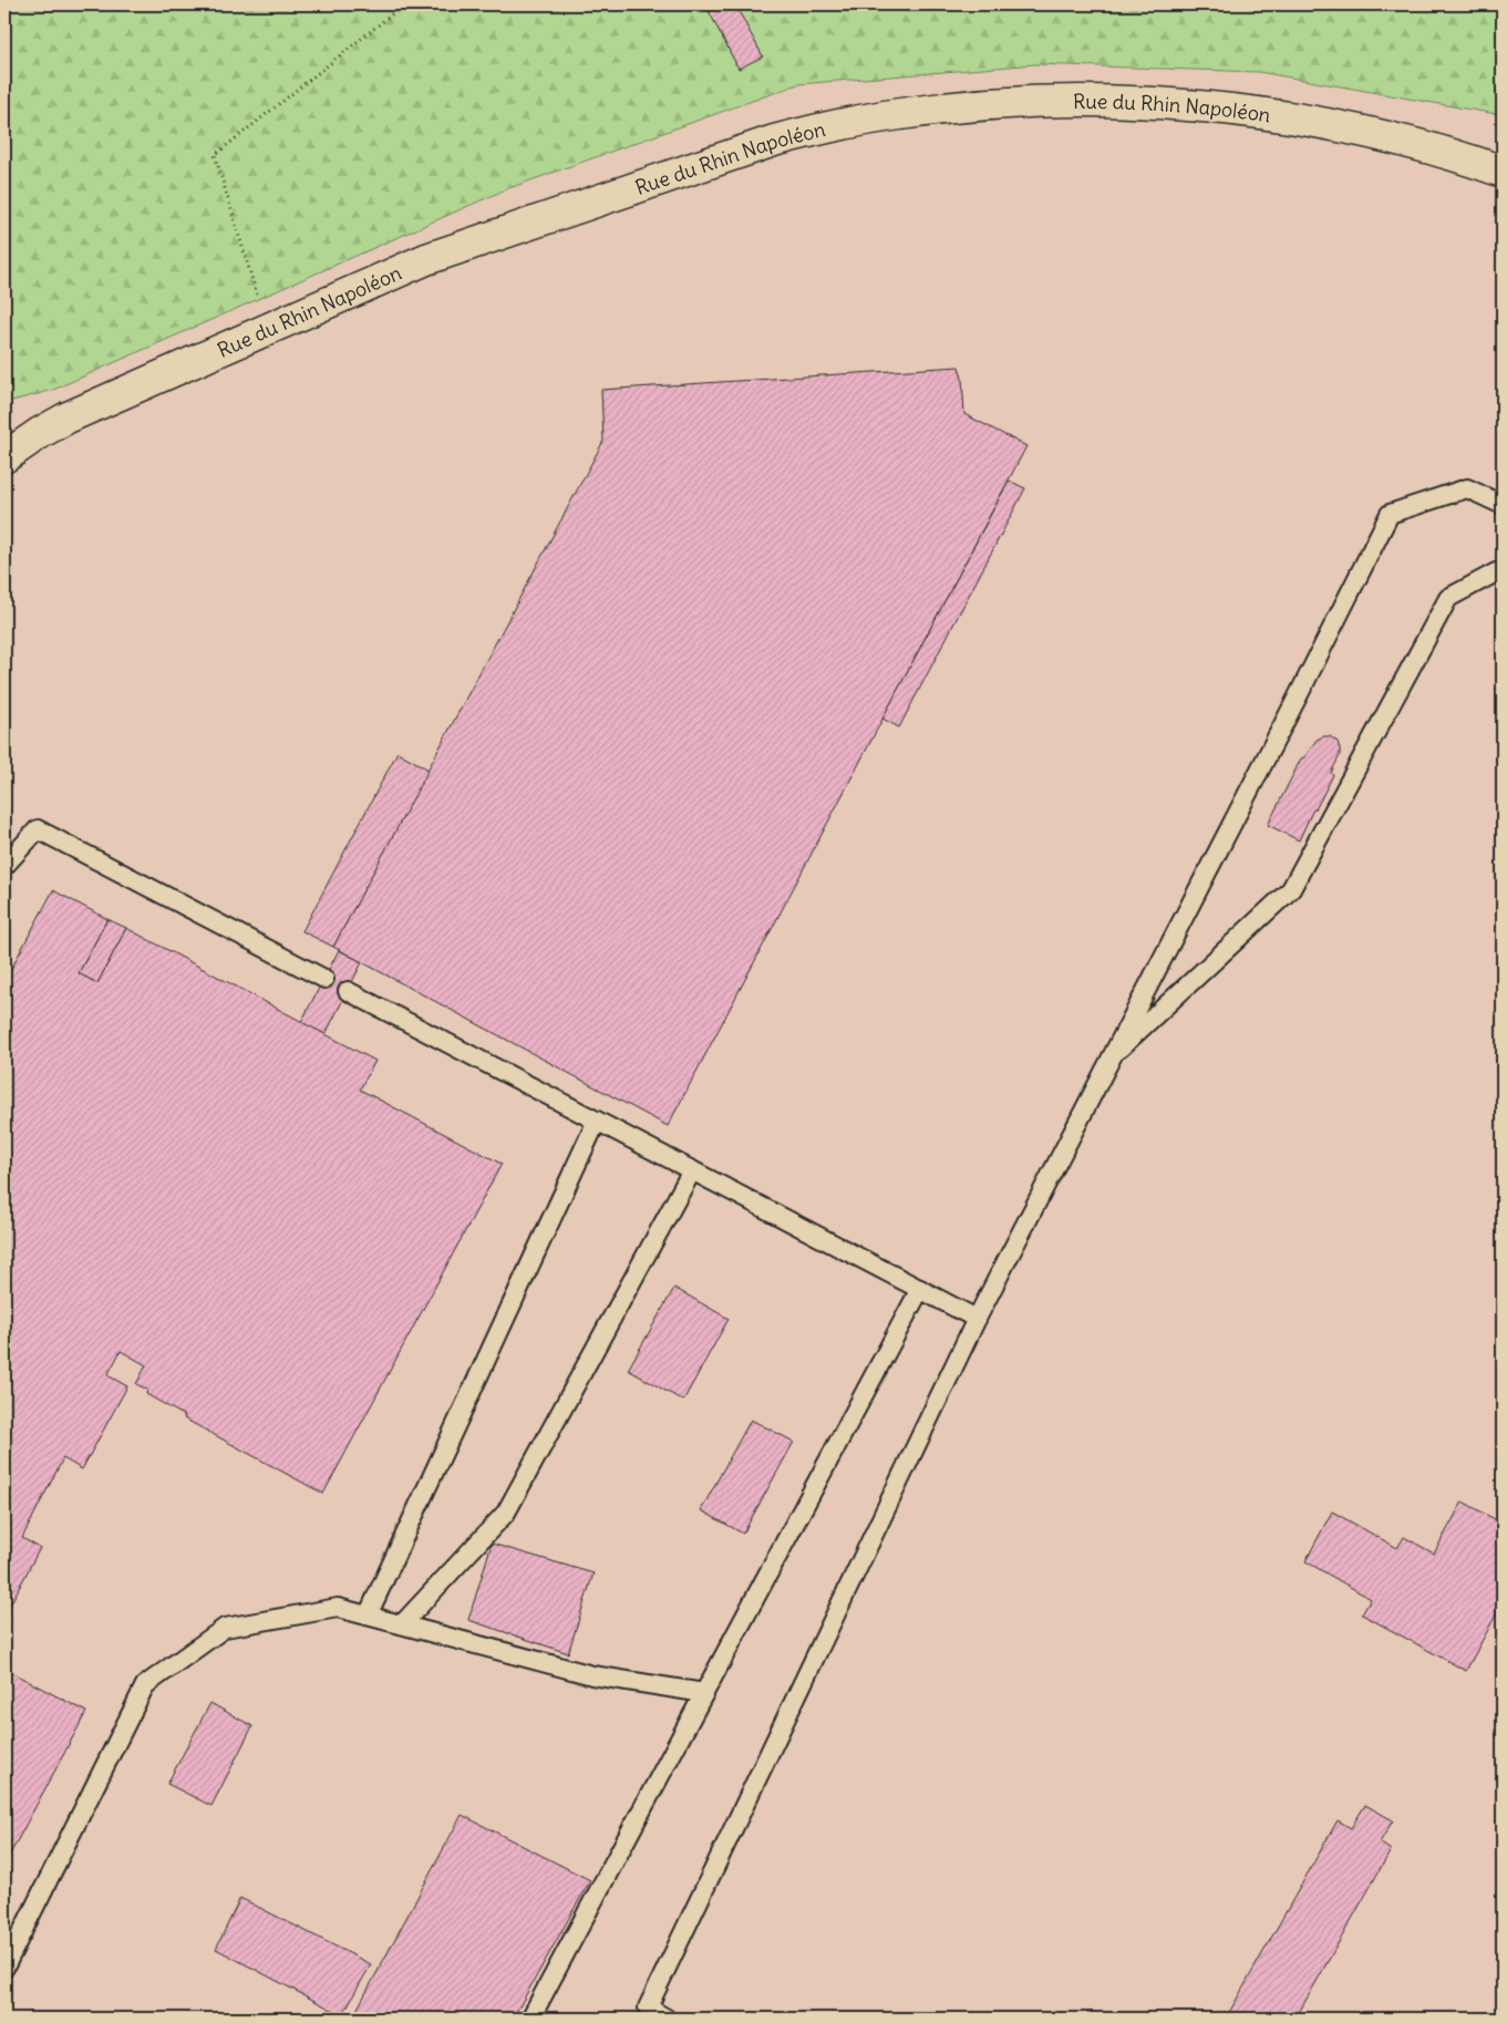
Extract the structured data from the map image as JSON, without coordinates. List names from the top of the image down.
{
  "streets": {
    "main road": ["Rue du Rhin Napoléon"]
  }
}
